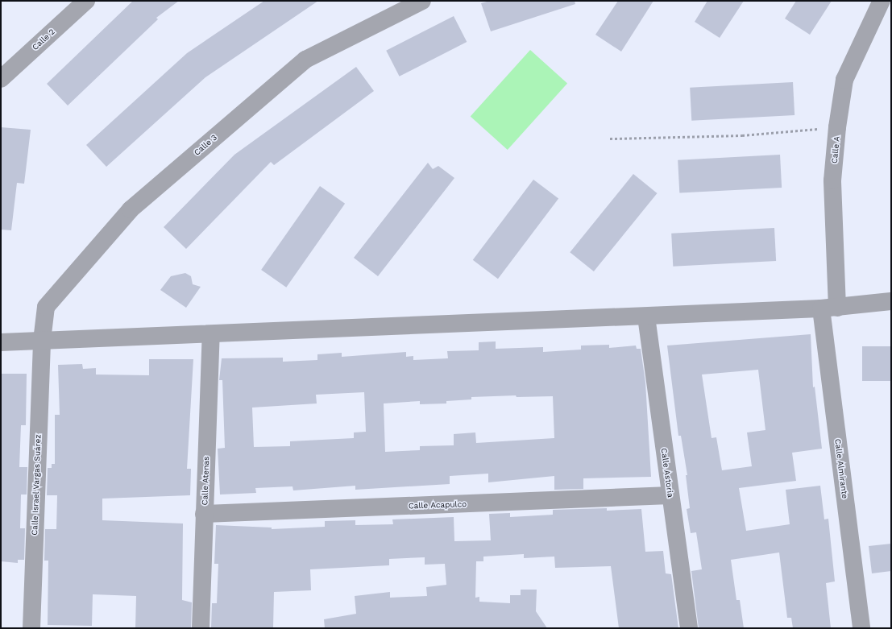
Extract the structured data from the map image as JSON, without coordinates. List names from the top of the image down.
{
  "streets": {
    "street": [
      "Calle 2",
      "Calle 3",
      "Calle A",
      "Calle Almirante",
      "Calle Astoria",
      "Calle Atenas",
      "Calle Israel Vargas Suárez",
      "Calle Acapulco"
    ]
  },
  "crossings": [
    ["Calle 3", "Calle Israel Vargas Suárez"],
    ["Calle A", "Calle Almirante"],
    ["Calle Astoria", "Calle Acapulco"],
    ["Calle Atenas", "Calle Acapulco"]
  ]
}
